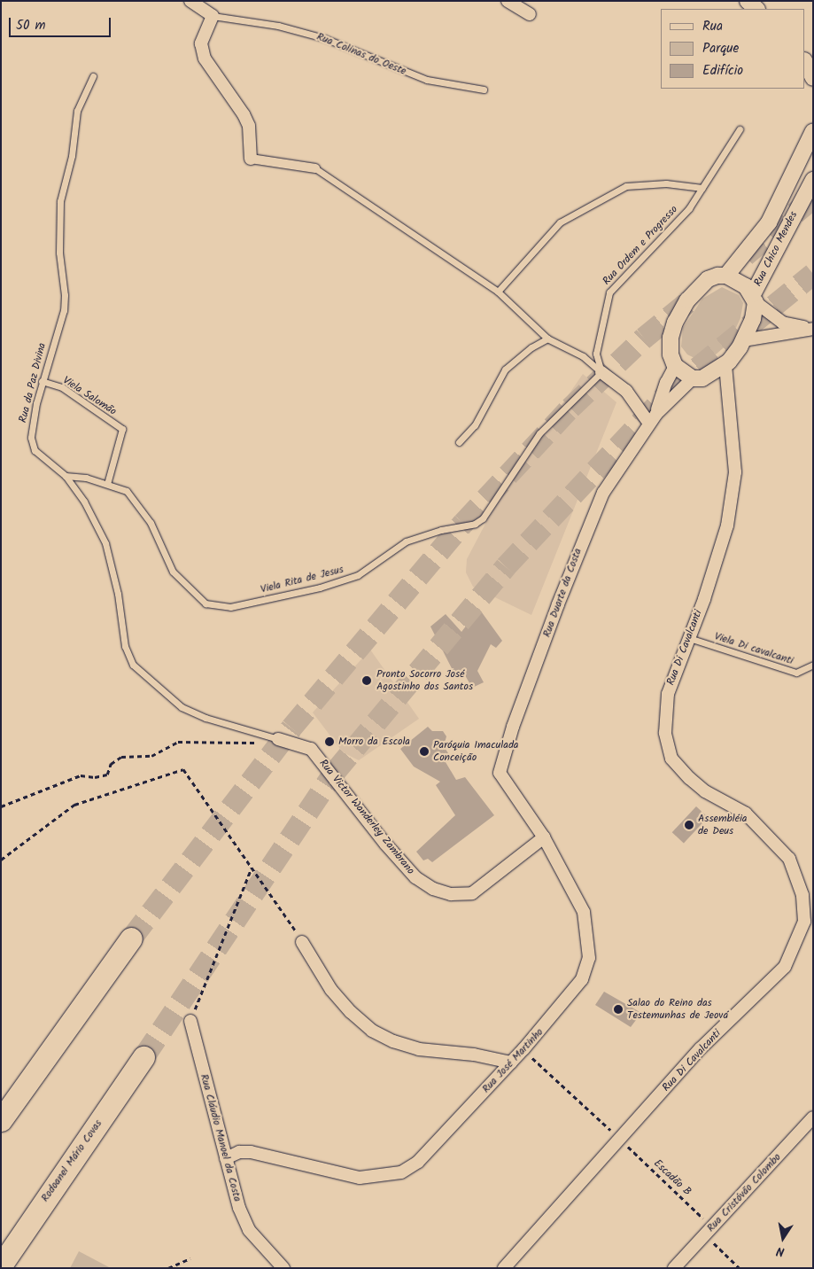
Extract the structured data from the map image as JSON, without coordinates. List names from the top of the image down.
{
  "streets": {
    "highway": ["Rodoanel Mário Covas"],
    "street": [
      "Rua Colinas do Oeste",
      "Rua Chico Mendes",
      "Rua Duarte da Costa",
      "Rua Di Cavalcanti",
      "Rua Victor Wanderley Zambrano",
      "Rua José Martinho",
      "Rua Cláudio Manoel da Costa",
      "Rua Cristóvão Colombo"
    ],
    "lane": [
      "Rua Ordem e Progresso",
      "Rua da Paz Divina",
      "Viela Salomão",
      "Viela Rita de Jesus",
      "Viela Di cavalcanti"
    ],
    "path": ["Escadão B"]
  },
  "crossings": [
    ["Rua Ordem e Progresso", "Viela Rita de Jesus"],
    ["Rua Chico Mendes", "Rua Duarte da Costa"],
    ["Rua Chico Mendes", "Rua Di Cavalcanti"],
    ["Rua da Paz Divina", "Viela Salomão"],
    ["Rua da Paz Divina", "Viela Rita de Jesus"],
    ["Rua da Paz Divina", "Rua Victor Wanderley Zambrano"],
    ["Viela Salomão", "Viela Rita de Jesus"],
    ["Rua Duarte da Costa", "Rua Di Cavalcanti"],
    ["Rua Duarte da Costa", "Rua José Martinho"],
    ["Rua Di Cavalcanti", "Viela Di cavalcanti"],
    ["Rua Di Cavalcanti", "Escadão B"],
    ["Rua Victor Wanderley Zambrano", "Rua José Martinho"],
    ["Rua José Martinho", "Rua Cláudio Manoel da Costa"],
    ["Rua José Martinho", "Escadão B"],
    ["Escadão B", "Rua Cristóvão Colombo"]
  ],
  "places": [
    "Pronto Socorro José Agostinho dos Santos",
    "Morro da Escola",
    "Paróquia Imaculada Conceição",
    "Assembléia de Deus",
    "Salao do Reino das Testemunhas de Jeová"
  ],
  "legend": ["Rua", "Parque", "Edifício"],
  "scale_bar": "50 m",
  "north": "bottom"
}
